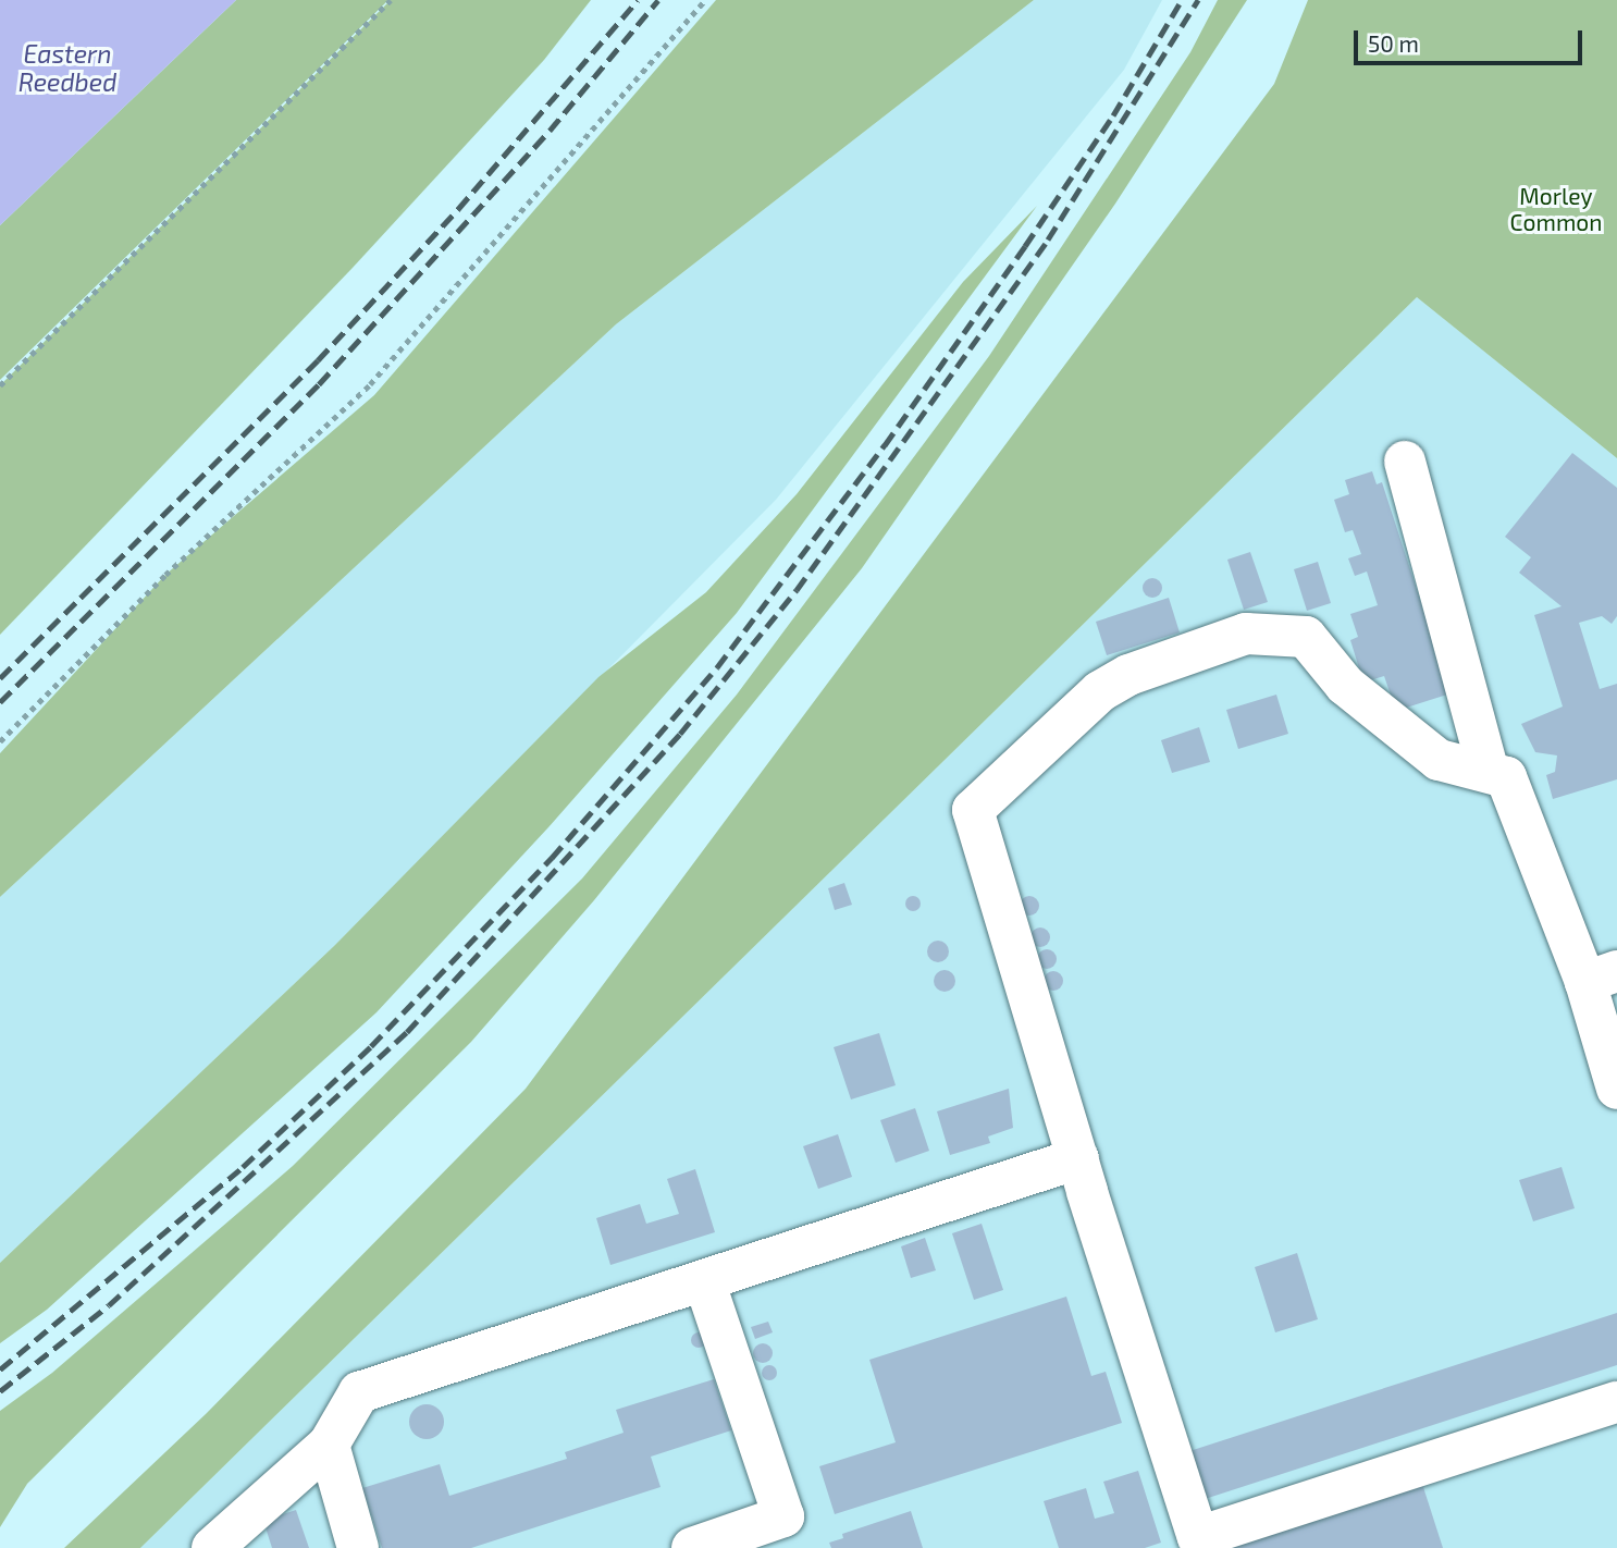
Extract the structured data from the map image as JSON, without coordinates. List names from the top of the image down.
{
  "water": ["Eastern Reedbed"],
  "parks": ["Morley Common"],
  "scale_bar": "50 m"
}
